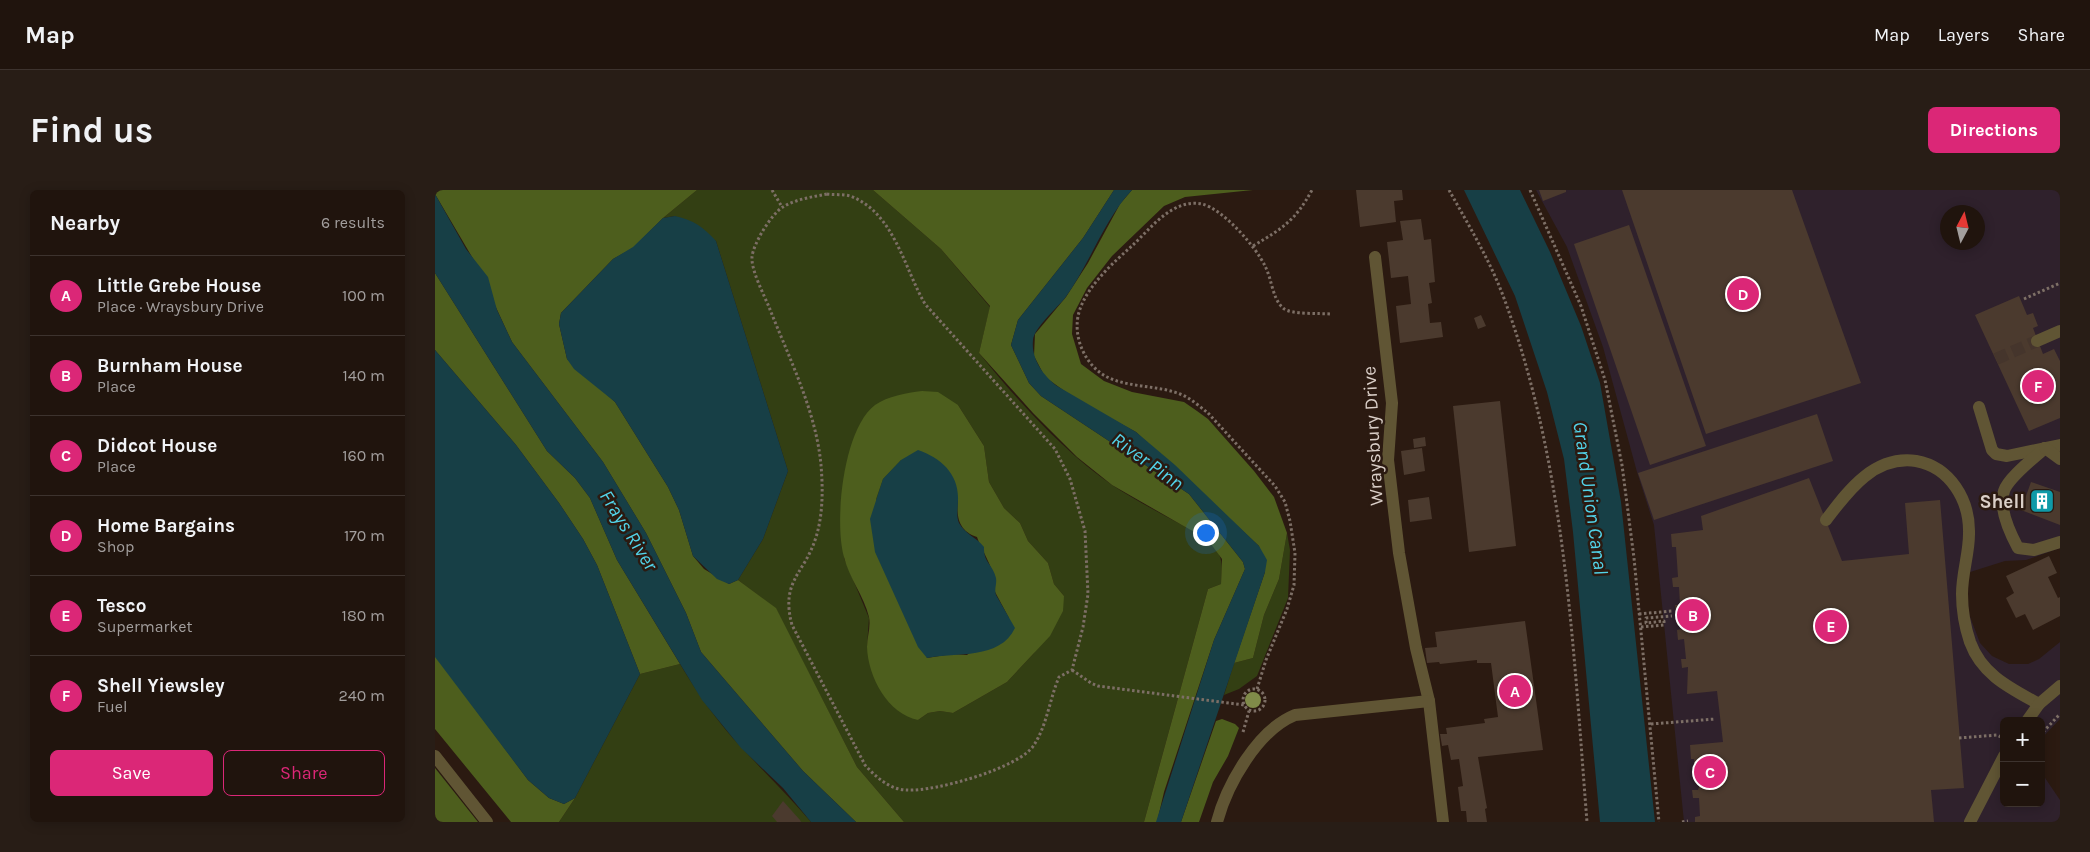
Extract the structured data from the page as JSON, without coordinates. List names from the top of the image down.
{
  "streets": {
    "street": ["Wraysbury Drive"]
  },
  "water": ["River Pinn", "Grand Union Canal", "Frays River"],
  "places": {
    "building": ["Shell"]
  },
  "north": "top",
  "page": {
    "header": "Map",
    "nav": ["Map", "Layers", "Share"],
    "buttons": [
      "Directions",
      ["Save", "Share"]
    ],
    "title": "Find us",
    "heading": ["Nearby", "6 results"],
    "list": [
      {
        "mark": "A",
        "name": "Little Grebe House",
        "note": "Place · Wraysbury Drive",
        "value": "100 m"
      },
      {
        "mark": "B",
        "name": "Burnham House",
        "note": "Place",
        "value": "140 m"
      },
      {
        "mark": "C",
        "name": "Didcot House",
        "note": "Place",
        "value": "160 m"
      },
      {
        "mark": "D",
        "name": "Home Bargains",
        "note": "Shop",
        "value": "170 m"
      },
      {
        "mark": "E",
        "name": "Tesco",
        "note": "Supermarket",
        "value": "180 m"
      },
      {
        "mark": "F",
        "name": "Shell Yiewsley",
        "note": "Fuel",
        "value": "240 m"
      }
    ],
    "pins": [
      "D",
      "F",
      "B",
      "E",
      "A",
      "C"
    ],
    "map_buttons": ["+", "−"]
  }
}
